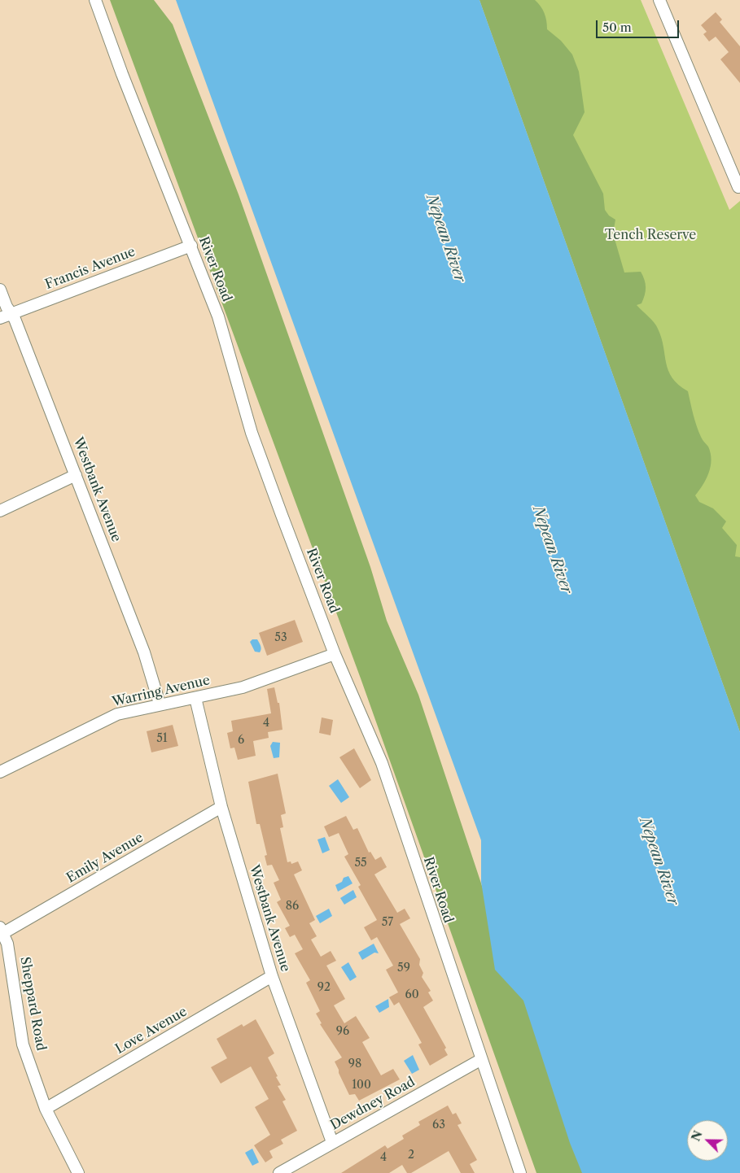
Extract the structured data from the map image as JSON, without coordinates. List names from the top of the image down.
{
  "streets": {
    "street": [
      "Francis Avenue",
      "River Road",
      "Westbank Avenue",
      "Warring Avenue",
      "Emily Avenue",
      "Sheppard Road",
      "Love Avenue",
      "Dewdney Road"
    ]
  },
  "crossings": [
    ["Francis Avenue", "River Road"],
    ["Francis Avenue", "Westbank Avenue"],
    ["River Road", "Warring Avenue"],
    ["River Road", "Dewdney Road"],
    ["Westbank Avenue", "Warring Avenue"],
    ["Westbank Avenue", "Emily Avenue"],
    ["Westbank Avenue", "Love Avenue"],
    ["Westbank Avenue", "Dewdney Road"],
    ["Emily Avenue", "Sheppard Road"],
    ["Sheppard Road", "Love Avenue"]
  ],
  "water": ["Nepean River"],
  "parks": ["Tench Reserve"],
  "house_numbers": [
    "53",
    "4",
    "51",
    "6",
    "55",
    "86",
    "57",
    "59",
    "92",
    "60",
    "96",
    "98",
    "100",
    "63",
    "2",
    "4"
  ],
  "scale_bar": "50 m",
  "north": "top left"
}
